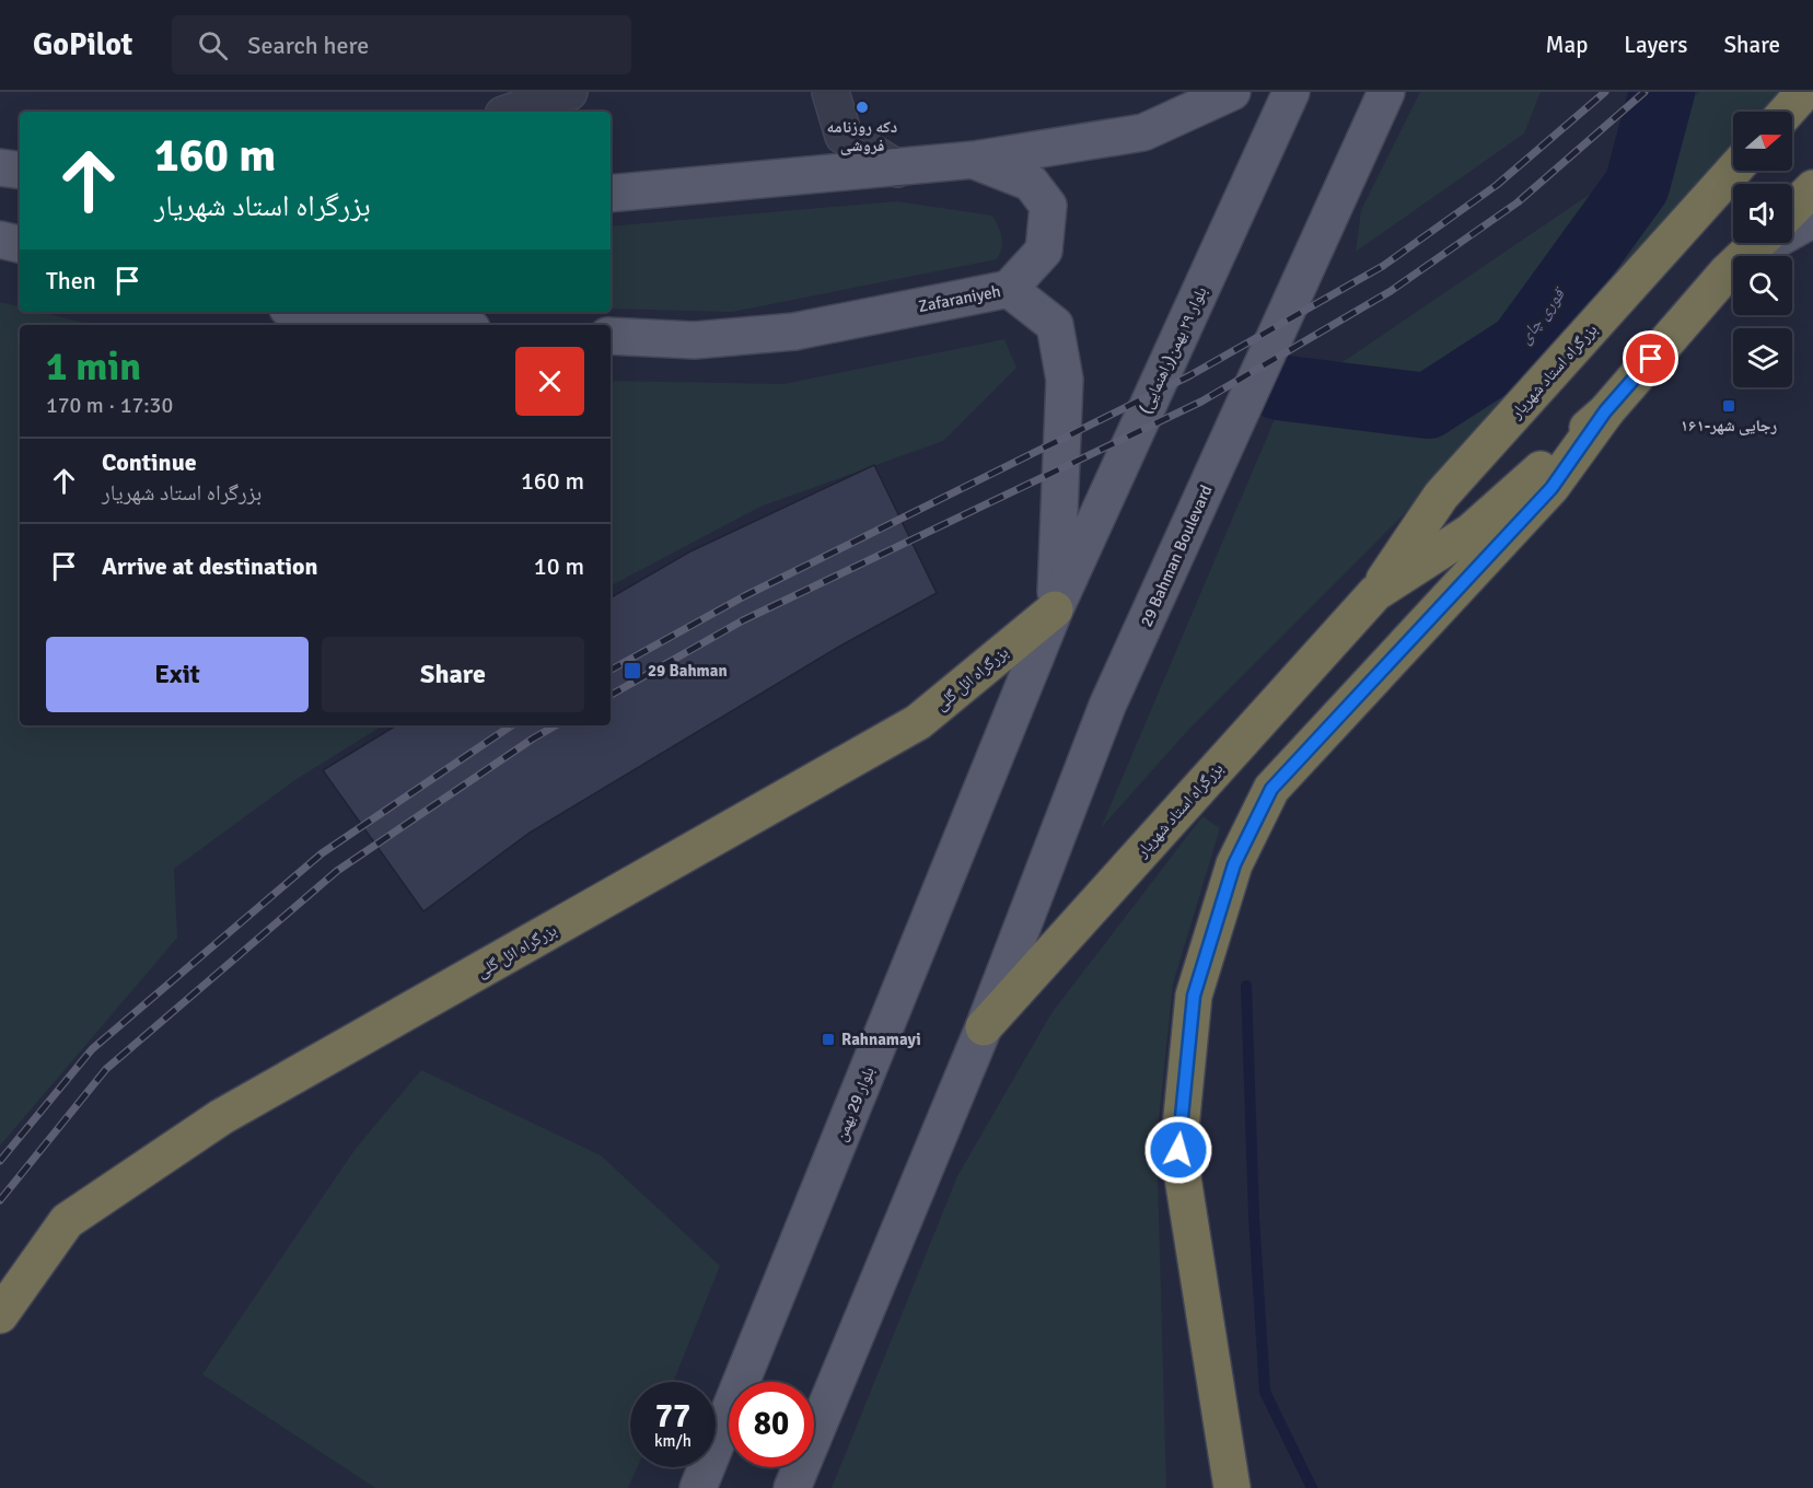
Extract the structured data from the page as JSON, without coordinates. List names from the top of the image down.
{
  "streets": {
    "highway": ["بزرگراه استاد شهریار", "بزرگراه ائل گلی"],
    "main road": [
      "Zafaraniyeh",
      "بلوار ٢٩ بهمن(راهنمایی)",
      "29 Bahman Boulevard",
      "بلوار 29 بهمن"
    ]
  },
  "crossings": [
    ["Zafaraniyeh", "بلوار ٢٩ بهمن(راهنمایی)"],
    ["Zafaraniyeh", "بزرگراه ائل گلی"],
    ["Zafaraniyeh", "بلوار 29 بهمن"],
    ["بلوار ٢٩ بهمن(راهنمایی)", "بزرگراه ائل گلی"],
    ["بلوار ٢٩ بهمن(راهنمایی)", "بلوار 29 بهمن"],
    ["بزرگراه استاد شهریار", "29 Bahman Boulevard"],
    ["بزرگراه ائل گلی", "بلوار 29 بهمن"]
  ],
  "water": ["قوری چای"],
  "places": {
    "other": ["دکه روزنامه فروشی"],
    "transit": ["۱۶۱-رجایی شهر", "29 Bahman", "Rahnamayi"]
  },
  "north": "right",
  "page": {
    "header": "GoPilot",
    "search": "Search here",
    "nav": ["Map", "Layers", "Share"],
    "turn": ["160 m", "بزرگراه استاد شهریار"],
    "then": "Then",
    "heading": ["1 min", "170 m · 17:30"],
    "list": [
      {
        "name": "Continue",
        "note": "بزرگراه استاد شهریار",
        "value": "160 m"
      },
      {
        "name": "Arrive at destination",
        "value": "10 m"
      }
    ],
    "buttons": ["Exit", "Share"],
    "speed": "77 km/h",
    "limit": "80"
  }
}
